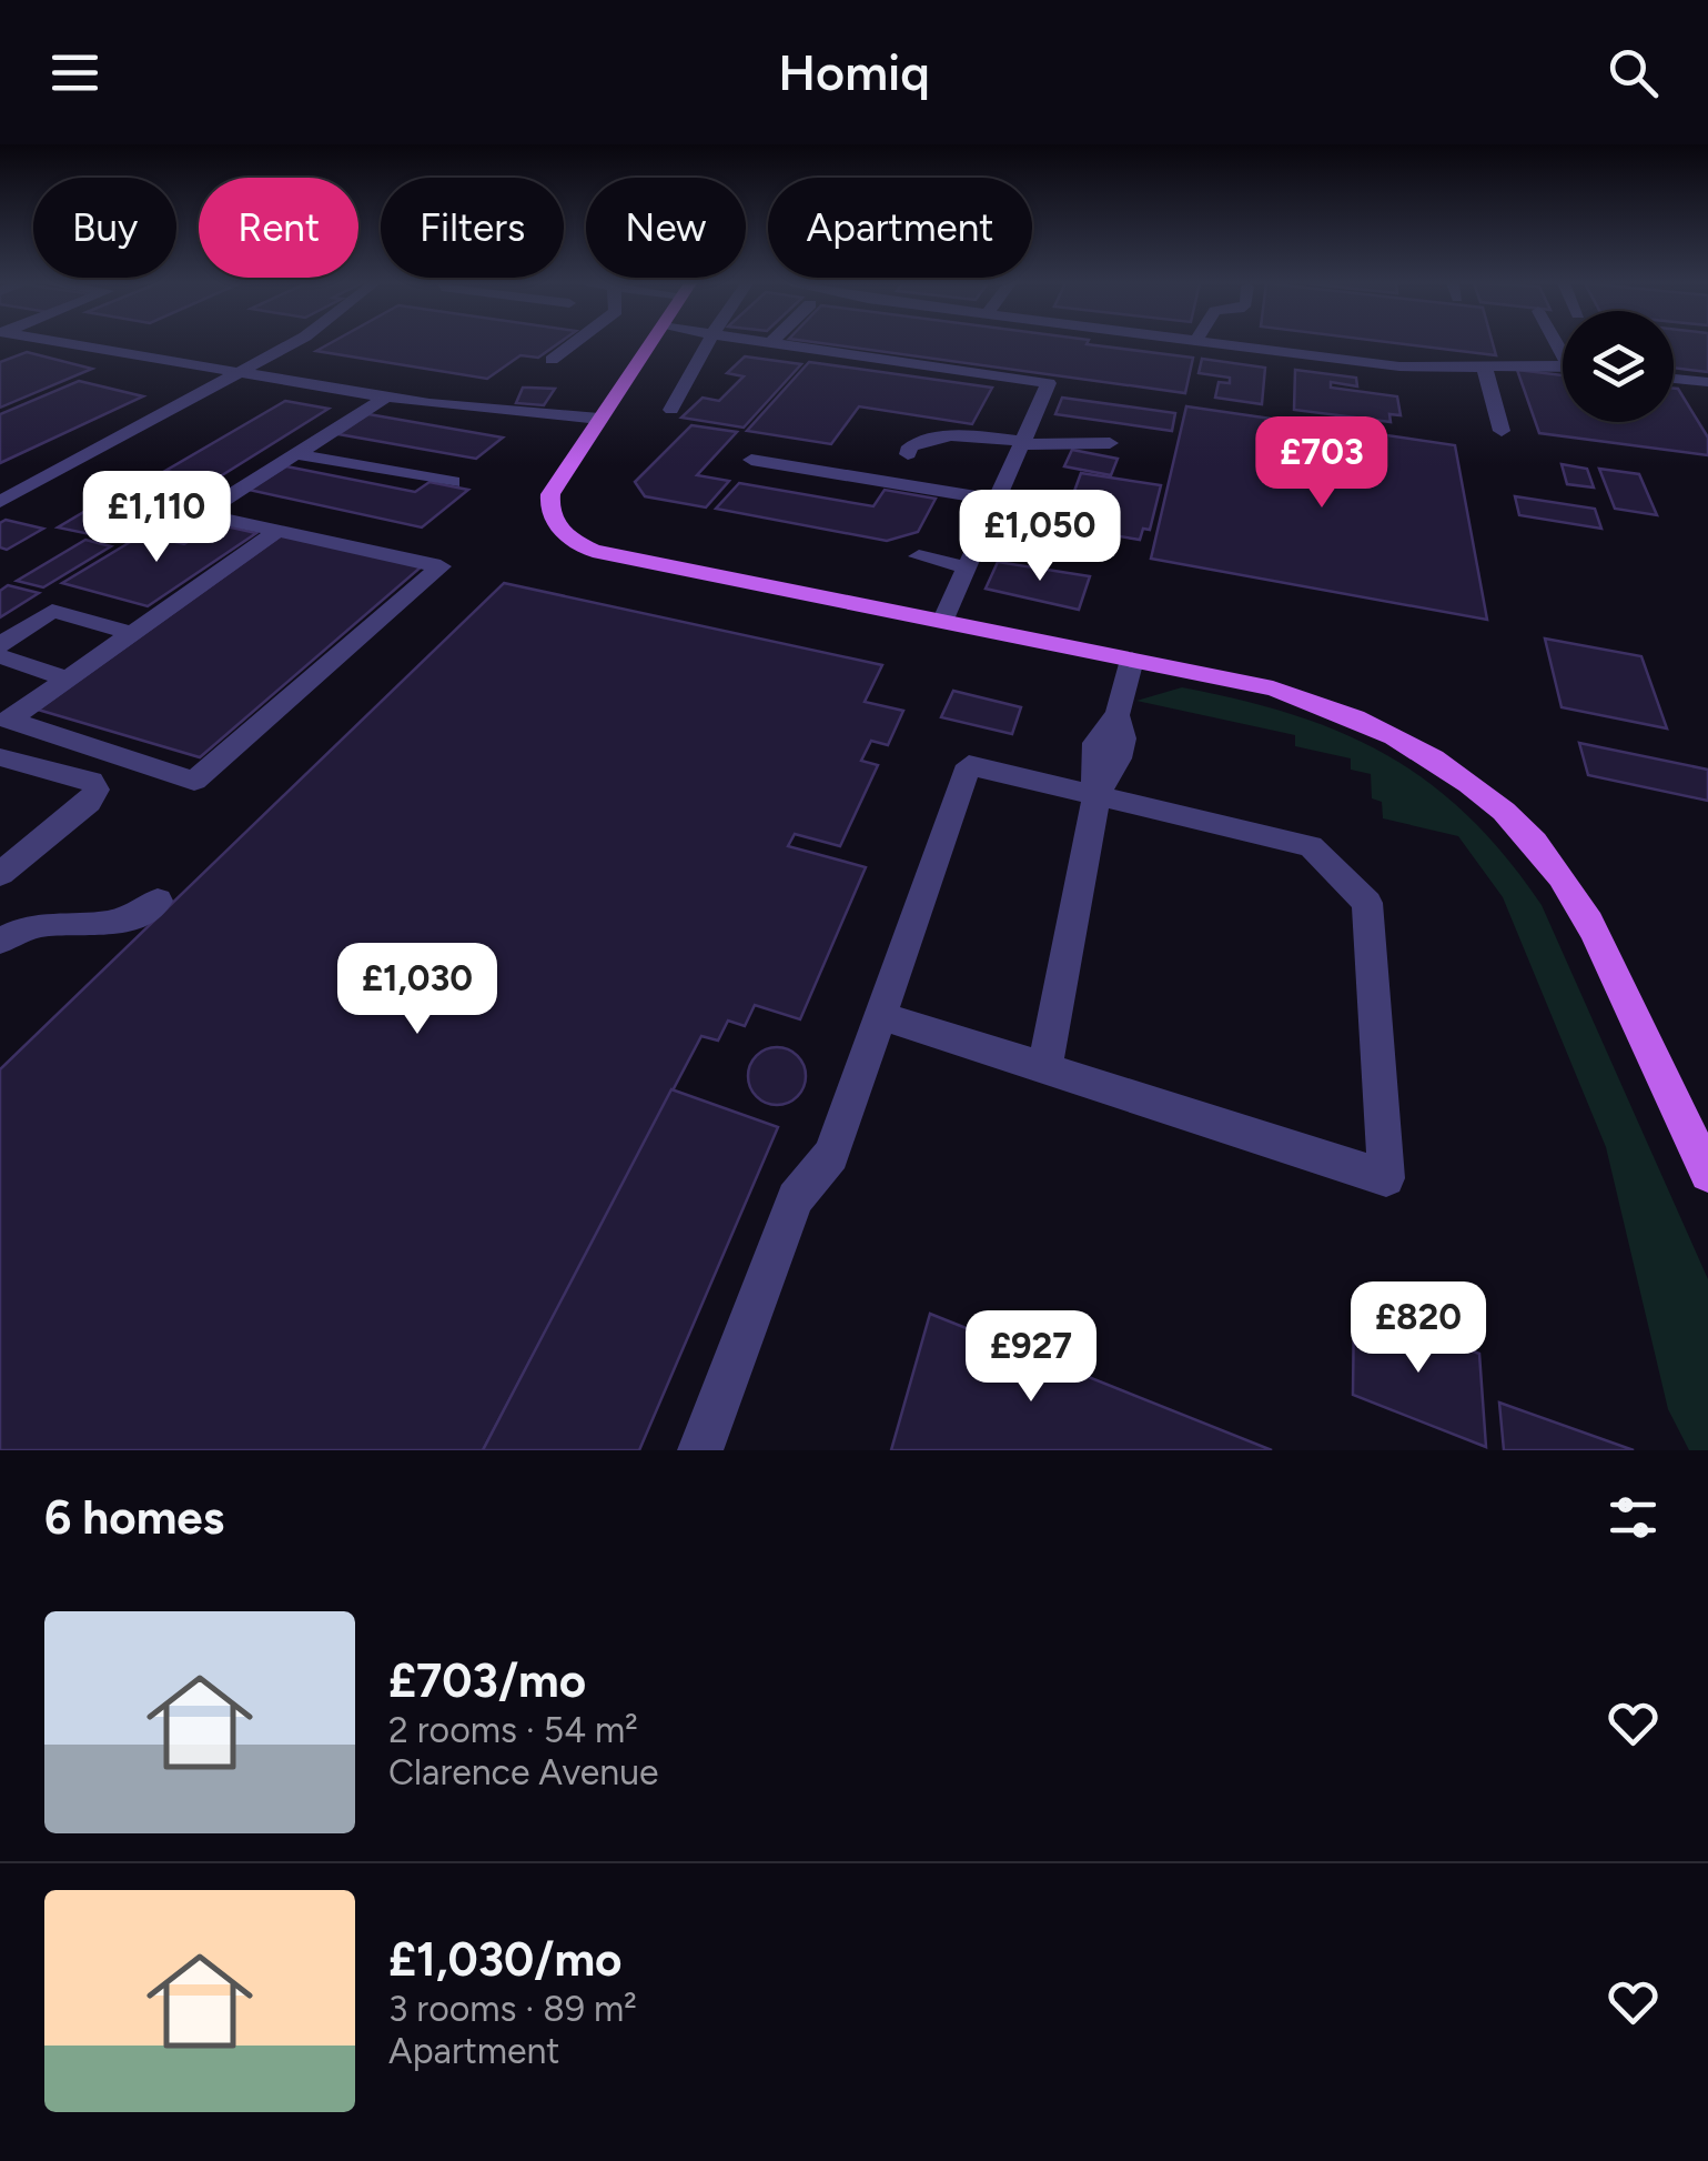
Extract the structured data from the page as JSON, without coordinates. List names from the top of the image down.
{
  "page": {
    "header": "Homiq",
    "chip": [
      "Buy",
      "Rent",
      "Filters",
      "New",
      "Apartment"
    ],
    "price": [
      "£703",
      "£1,110",
      "£1,050",
      "£1,030",
      "£820",
      "£927"
    ],
    "heading": "6 homes",
    "list": [
      {
        "name": "£703/mo",
        "note": "2 rooms · 54 m² · Clarence Avenue"
      },
      {
        "name": "£1,030/mo",
        "note": "3 rooms · 89 m² · Apartment"
      }
    ]
  }
}
